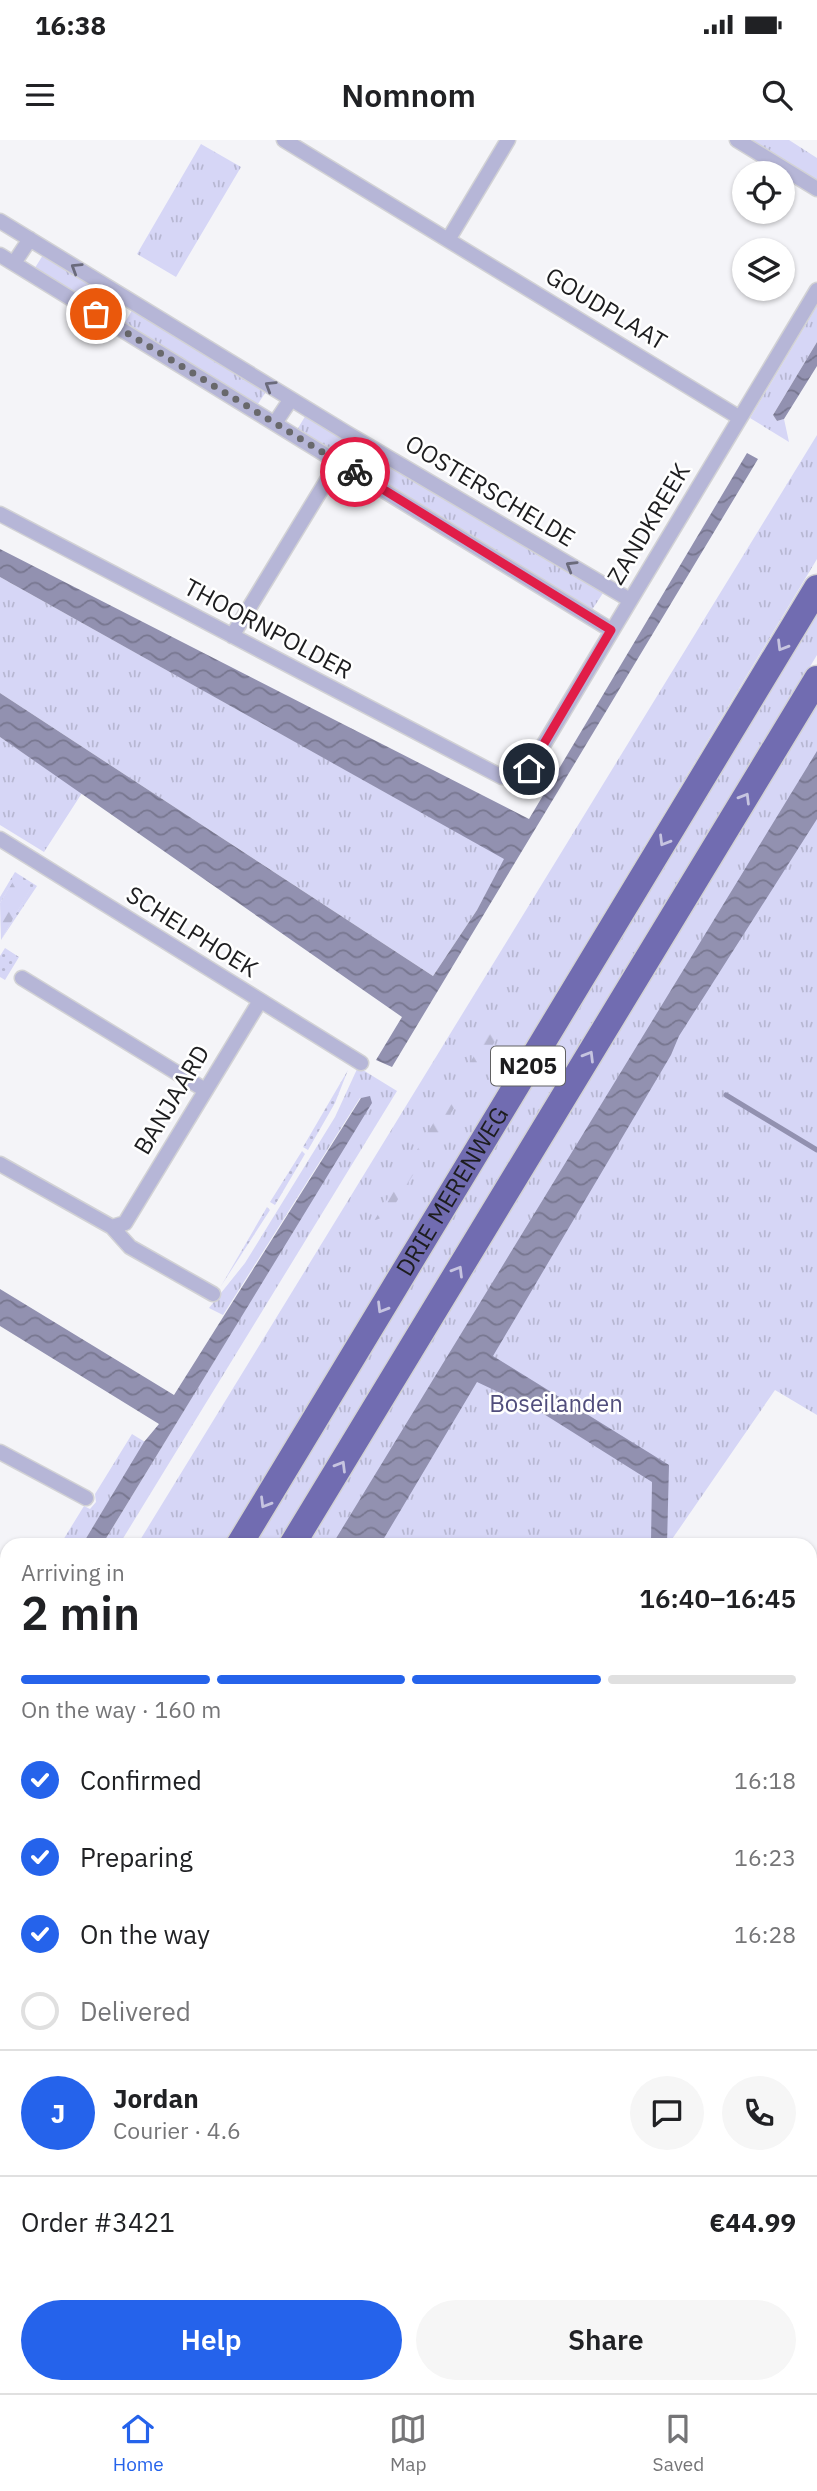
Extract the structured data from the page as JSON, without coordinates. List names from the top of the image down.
{
  "streets": {
    "highway": ["N205", "DRIE MERENWEG"],
    "street": [
      "GOUDPLAAT",
      "OOSTERSCHELDE",
      "ZANDKREEK",
      "THOORNPOLDER",
      "SCHELPHOEK",
      "BANJAARD"
    ]
  },
  "crossings": [
    ["GOUDPLAAT", "ZANDKREEK"],
    ["OOSTERSCHELDE", "ZANDKREEK"],
    ["ZANDKREEK", "THOORNPOLDER"],
    ["SCHELPHOEK", "BANJAARD"]
  ],
  "parks": ["Boseilanden"],
  "page": {
    "status": "16:38",
    "header": "Nomnom",
    "heading": ["2 min", "Arriving in", "16:40–16:45"],
    "panel": [
      "Jordan",
      "Courier · 4.6",
      "Order #3421",
      "€44.99"
    ],
    "bar": "On the way · 160 m",
    "list": [
      ["Confirmed", "16:18"],
      ["Preparing", "16:23"],
      ["On the way", "16:28"],
      "Delivered"
    ],
    "round": "J",
    "buttons": ["Help", "Share"],
    "tabs": ["Home", "Map", "Saved"]
  }
}
